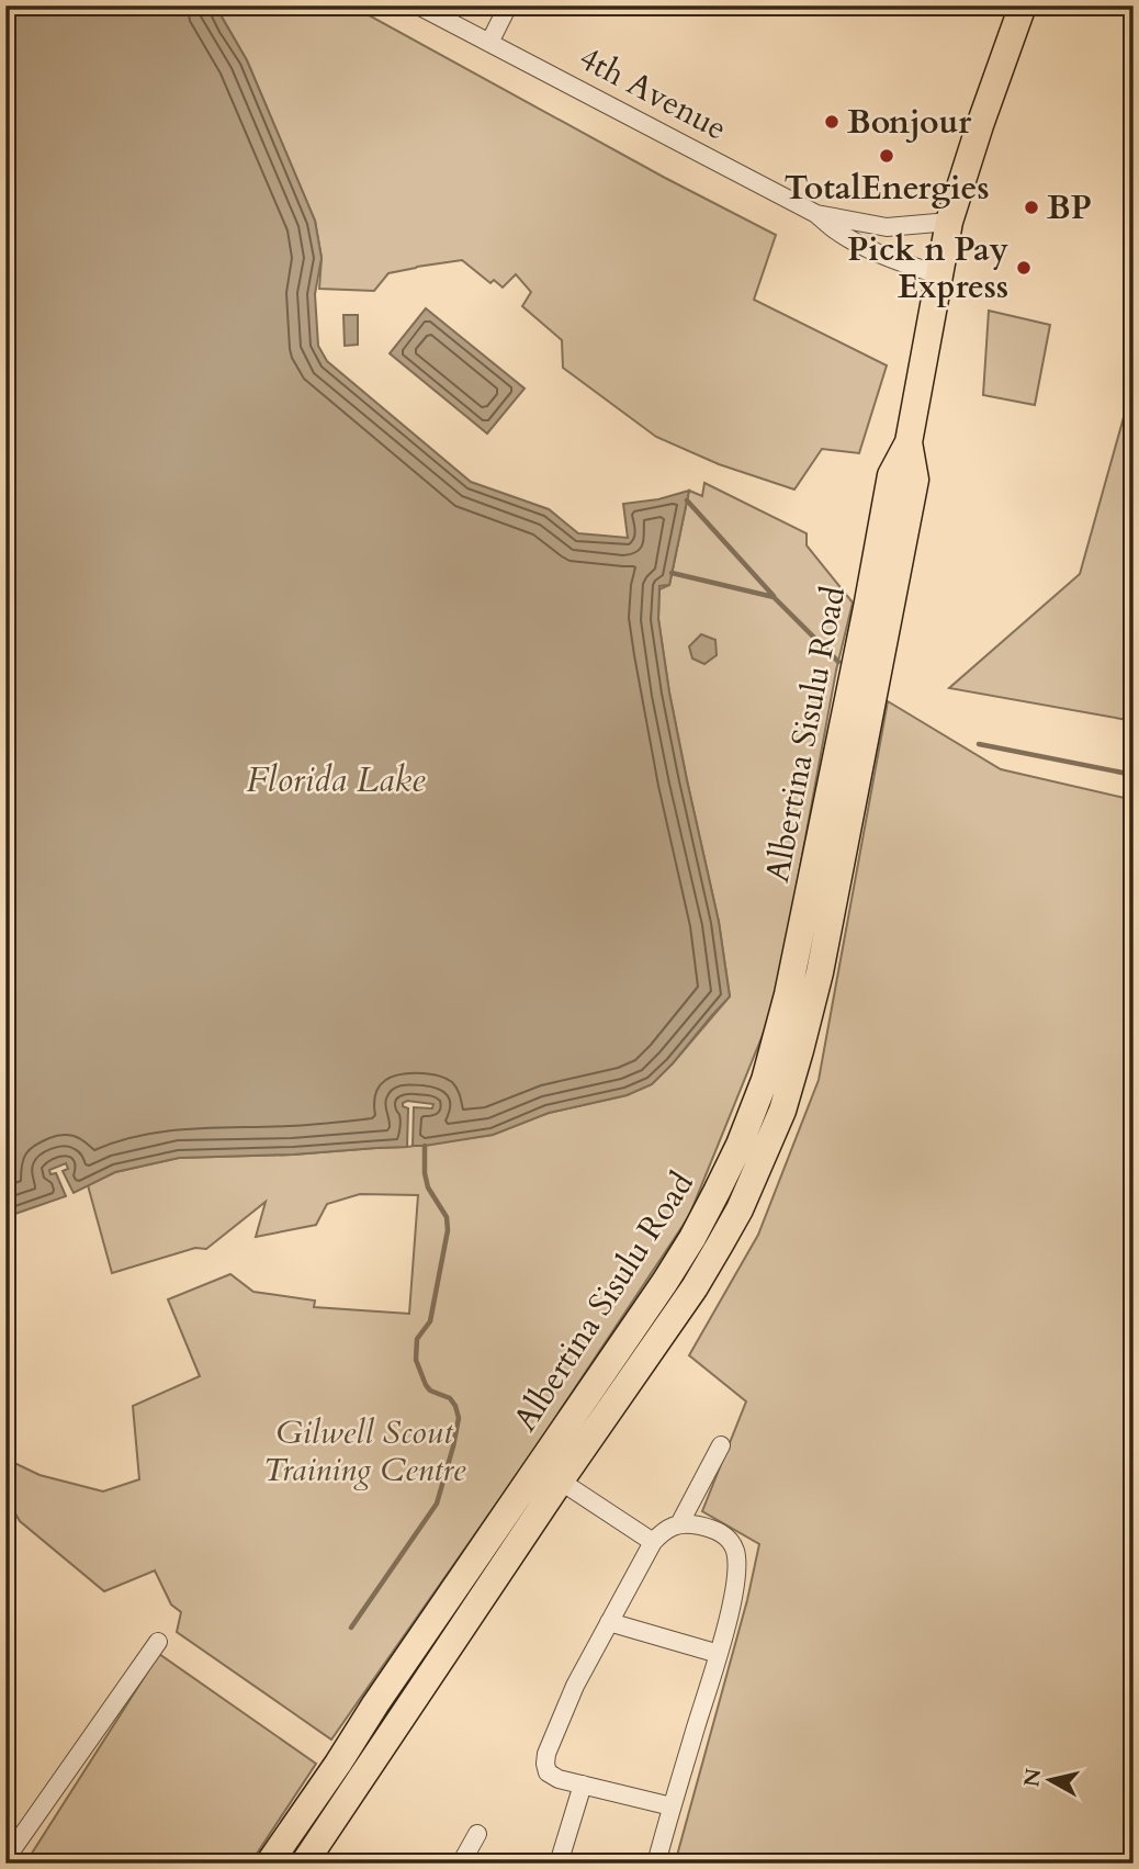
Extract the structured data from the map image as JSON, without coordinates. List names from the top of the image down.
{
  "streets": {
    "main road": ["Albertina Sisulu Road"],
    "street": ["4th Avenue"]
  },
  "crossings": [
    ["4th Avenue", "Albertina Sisulu Road"]
  ],
  "water": ["Florida Lake"],
  "parks": ["Gilwell Scout Training Centre"],
  "places": [
    "Bonjour",
    "TotalEnergies",
    "BP",
    "Pick n Pay Express"
  ],
  "north": "left"
}
